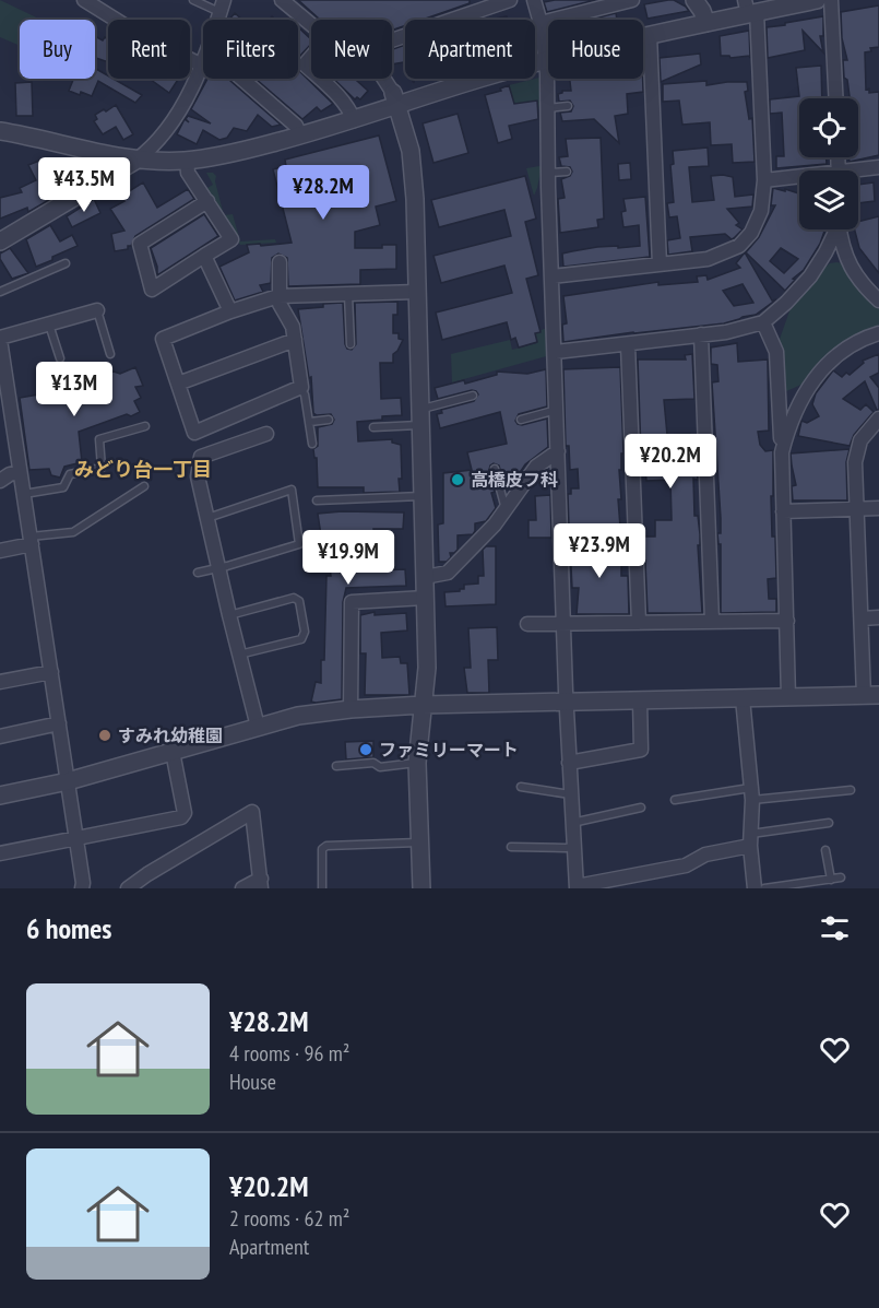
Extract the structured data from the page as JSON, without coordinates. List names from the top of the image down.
{
  "districts": ["みどり台一丁目"],
  "places": ["高橋皮フ科", "すみれ幼稚園", "ファミリーマート"],
  "page": {
    "chip": [
      "Buy",
      "Rent",
      "Filters",
      "New",
      "Apartment",
      "House"
    ],
    "price": [
      "¥43.5M",
      "¥28.2M",
      "¥13M",
      "¥20.2M",
      "¥23.9M",
      "¥19.9M"
    ],
    "heading": "6 homes",
    "list": [
      {
        "name": "¥28.2M",
        "note": "4 rooms · 96 m² · House"
      },
      {
        "name": "¥20.2M",
        "note": "2 rooms · 62 m² · Apartment"
      }
    ]
  }
}
